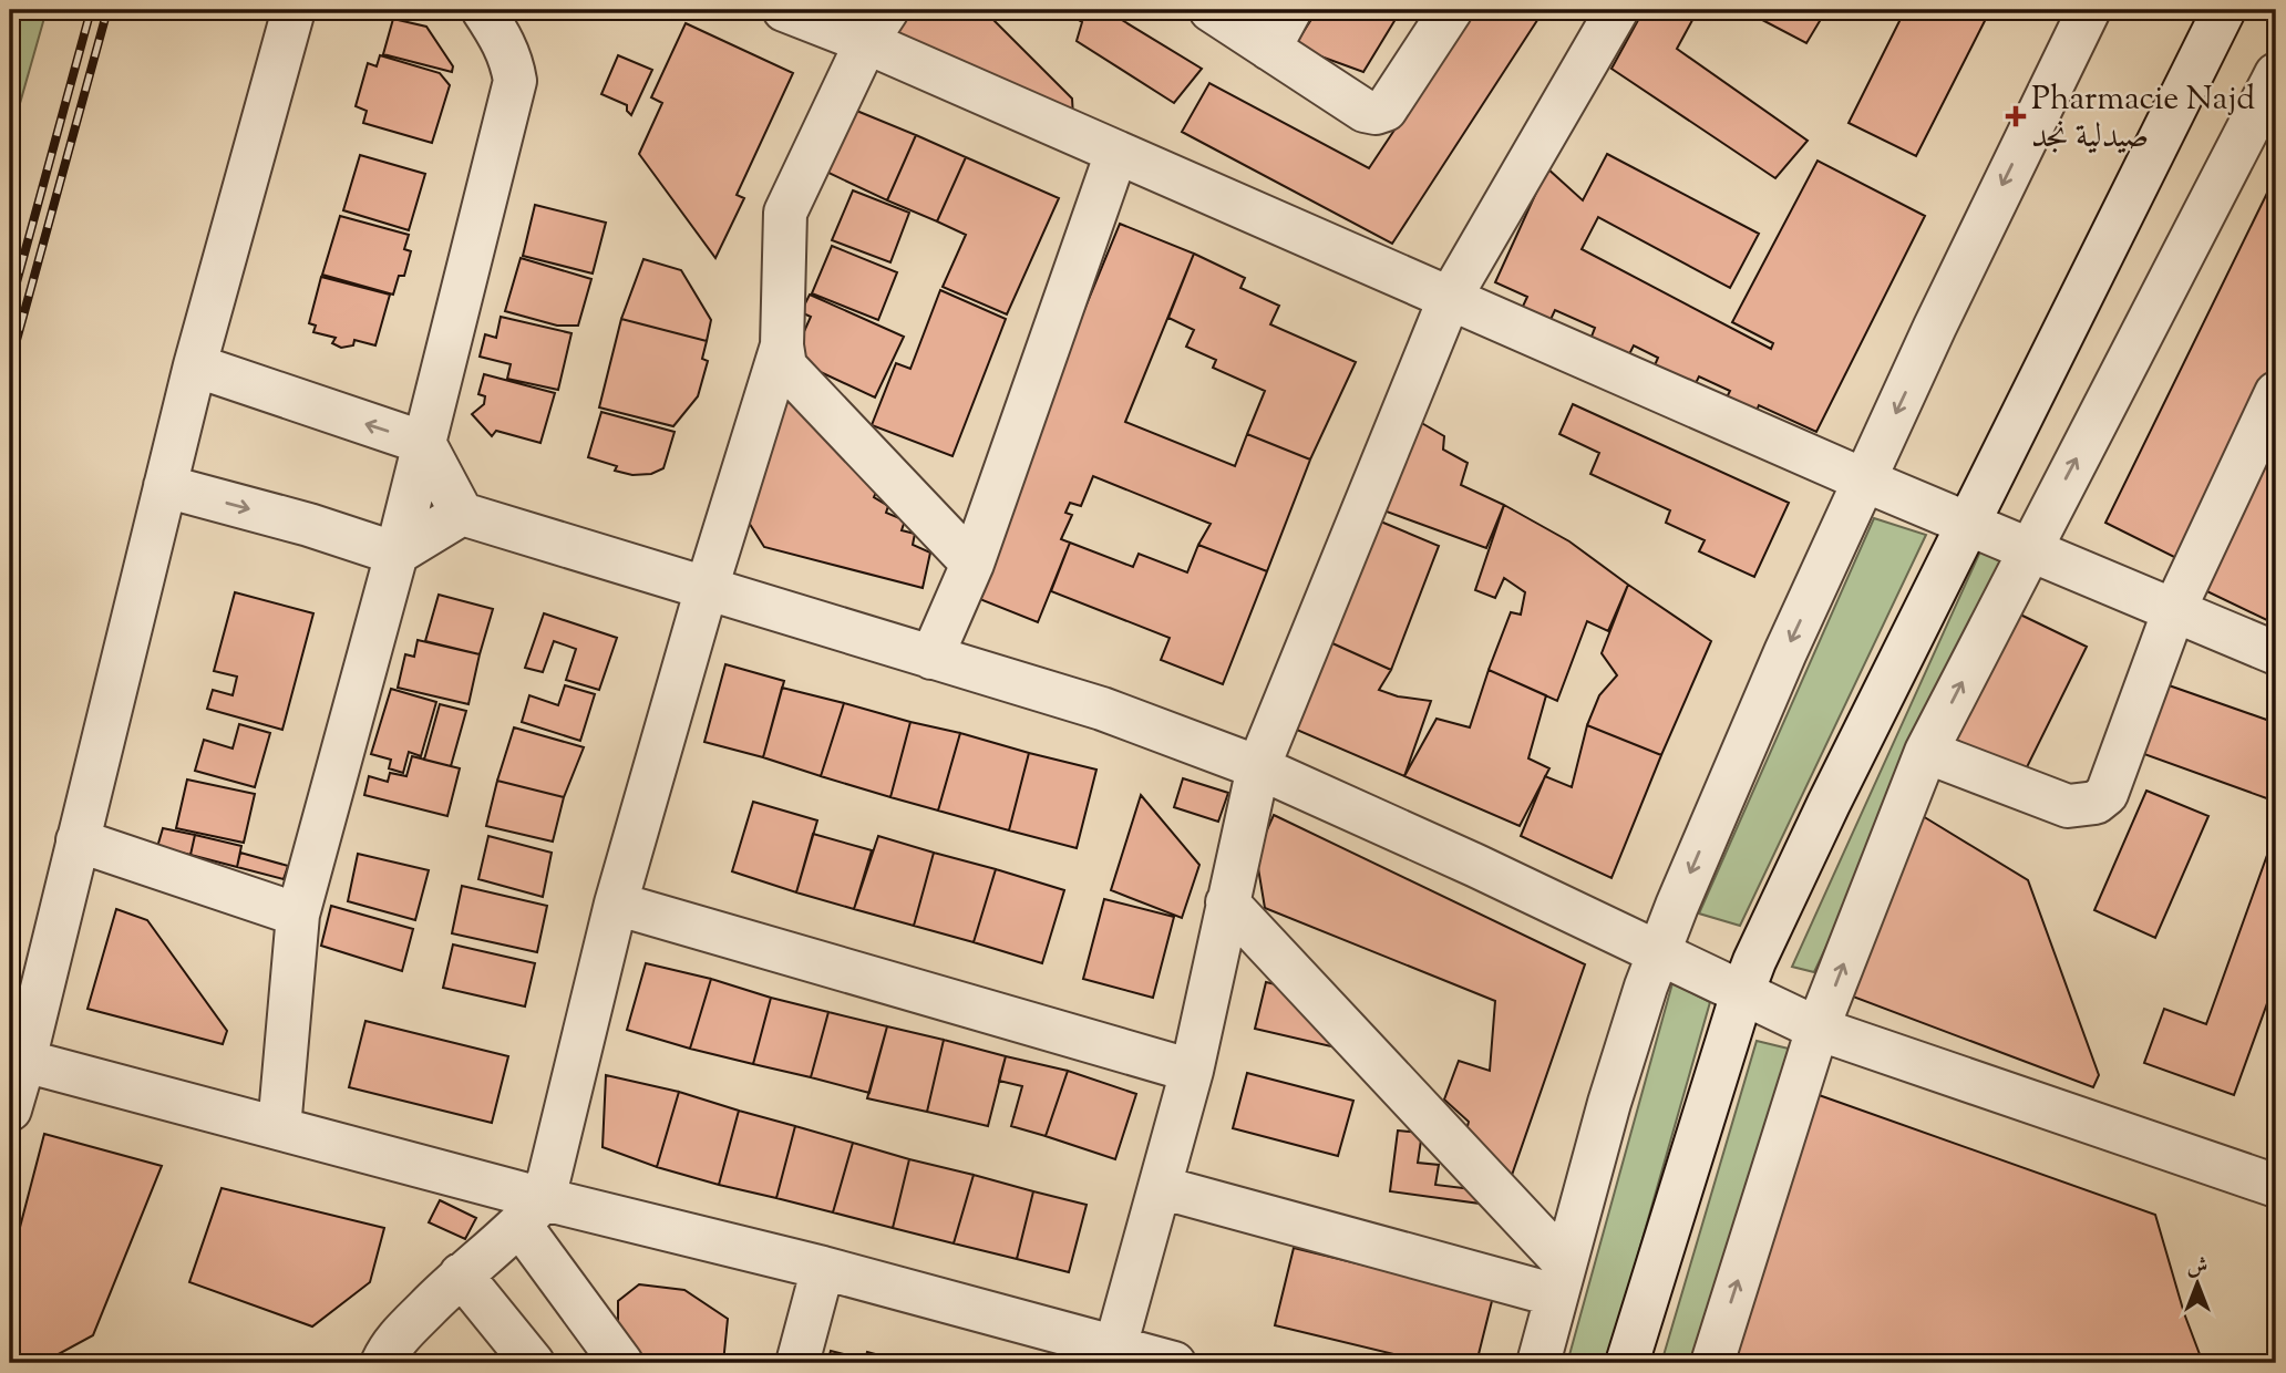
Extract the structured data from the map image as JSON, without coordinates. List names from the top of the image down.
{
  "places": {
    "health": ["Pharmacie Najd صيدلية نجد"]
  },
  "north": "top"
}
